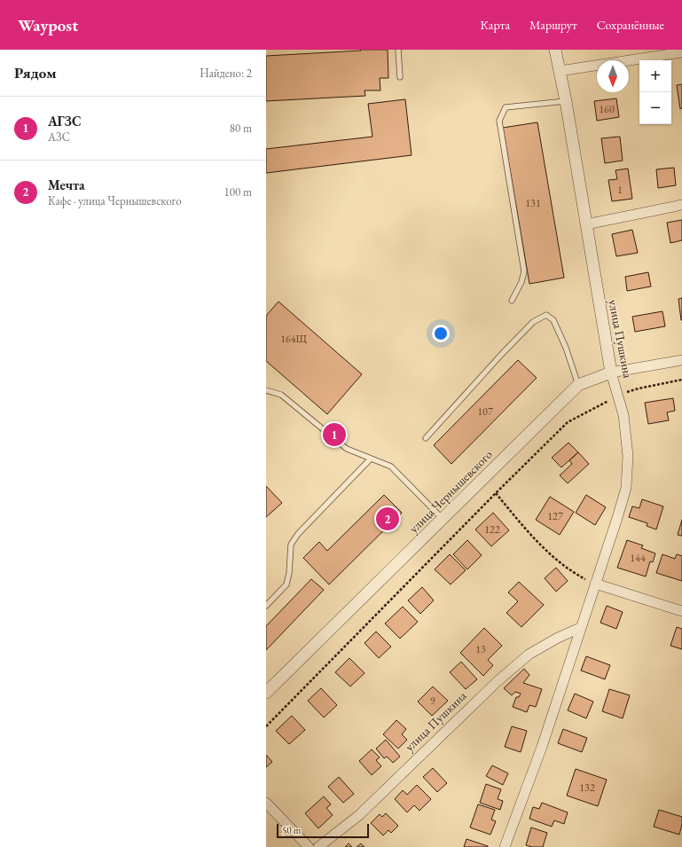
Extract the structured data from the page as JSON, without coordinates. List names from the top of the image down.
{
  "streets": {
    "street": ["улица Пушкина", "улица Чернышевского"]
  },
  "crossings": [
    ["улица Пушкина", "улица Чернышевского"]
  ],
  "house_numbers": [
    "160",
    "1",
    "131",
    "164Щ",
    "107",
    "127",
    "122",
    "144",
    "13",
    "9",
    "132"
  ],
  "scale_bar": "50 m",
  "north": "bottom",
  "page": {
    "header": "Waypost",
    "nav": ["Карта", "Маршрут", "Сохранённые"],
    "heading": ["Рядом", "Найдено: 2"],
    "map_buttons": ["+", "−"],
    "list": [
      {
        "mark": "1",
        "name": "АГЗС",
        "note": "АЗС",
        "value": "80 m"
      },
      {
        "mark": "2",
        "name": "Мечта",
        "note": "Кафе · улица Чернышевского",
        "value": "100 m"
      }
    ],
    "pins": ["1", "2"],
    "scale": "50 m"
  }
}
